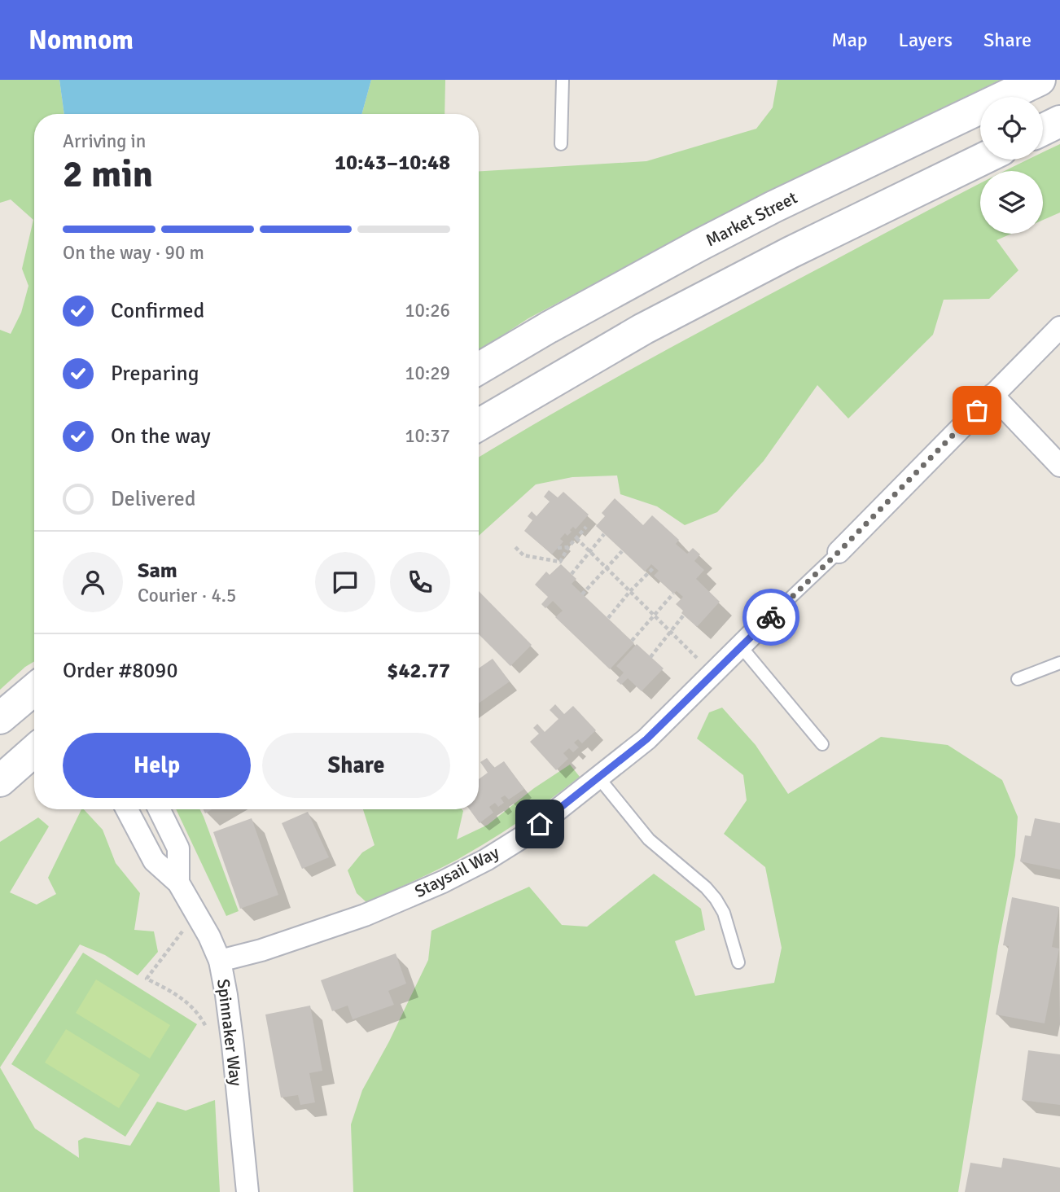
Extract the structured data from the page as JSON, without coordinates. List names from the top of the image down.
{
  "streets": {
    "main road": ["Market Street"],
    "street": ["Staysail Way", "Spinnaker Way"]
  },
  "crossings": [
    ["Staysail Way", "Spinnaker Way"]
  ],
  "page": {
    "header": "Nomnom",
    "nav": ["Map", "Layers", "Share"],
    "heading": ["2 min", "Arriving in", "10:43–10:48"],
    "panel": [
      "Sam",
      "Courier · 4.5",
      "Order #8090",
      "$42.77"
    ],
    "bar": "On the way · 90 m",
    "list": [
      ["Confirmed", "10:26"],
      ["Preparing", "10:29"],
      ["On the way", "10:37"],
      "Delivered"
    ],
    "buttons": ["Help", "Share"]
  }
}
